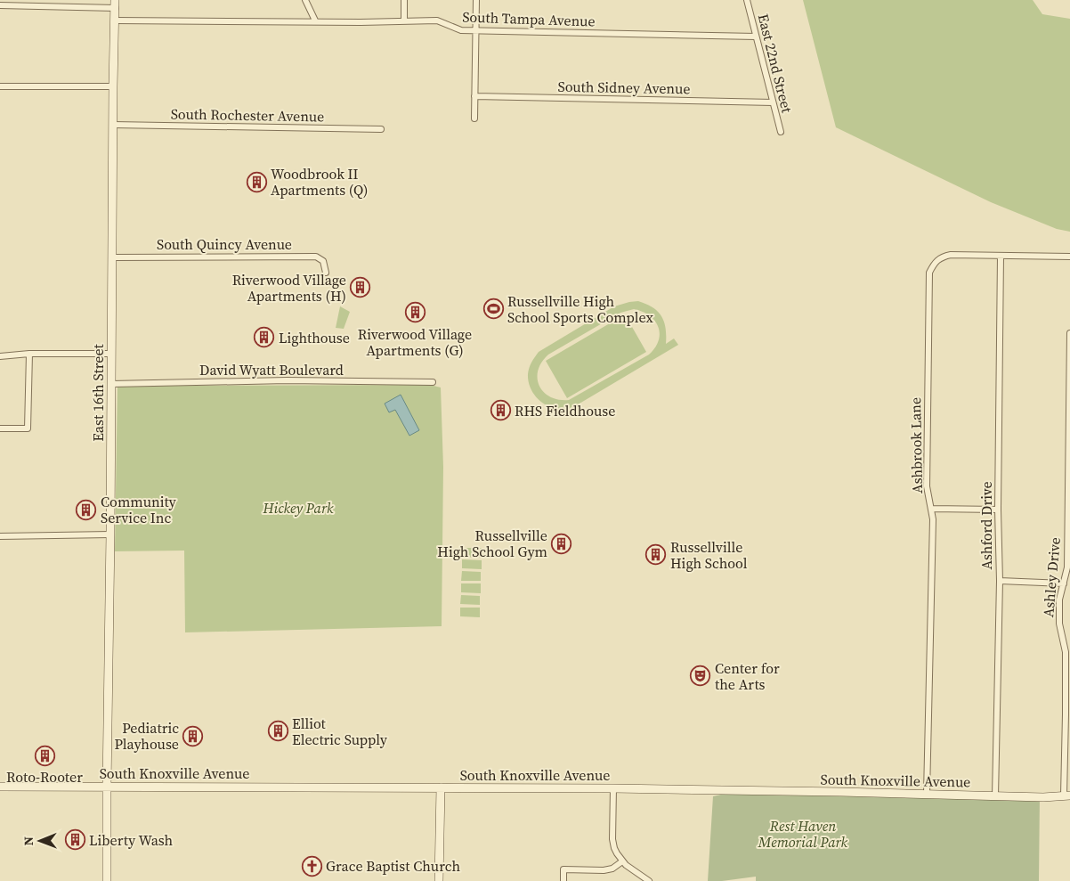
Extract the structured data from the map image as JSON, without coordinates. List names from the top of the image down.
{
  "streets": {
    "main road": ["East 16th Street", "South Knoxville Avenue"],
    "street": [
      "South Tampa Avenue",
      "East 22nd Street",
      "South Sidney Avenue",
      "South Rochester Avenue",
      "South Quincy Avenue",
      "David Wyatt Boulevard",
      "Ashbrook Lane",
      "Ashford Drive",
      "Ashley Drive"
    ]
  },
  "crossings": [
    ["South Tampa Avenue", "East 22nd Street"],
    ["South Tampa Avenue", "East 16th Street"],
    ["East 22nd Street", "South Sidney Avenue"],
    ["South Rochester Avenue", "East 16th Street"],
    ["South Quincy Avenue", "East 16th Street"],
    ["David Wyatt Boulevard", "East 16th Street"],
    ["East 16th Street", "South Knoxville Avenue"],
    ["Ashbrook Lane", "Ashford Drive"],
    ["Ashbrook Lane", "South Knoxville Avenue"],
    ["Ashford Drive", "South Knoxville Avenue"],
    ["Ashley Drive", "South Knoxville Avenue"]
  ],
  "parks": ["Hickey Park", "Rest Haven Memorial Park"],
  "places": {
    "building": [
      "Woodbrook II Apartments (Q)",
      "Riverwood Village Apartments (H)",
      "Riverwood Village Apartments (G)",
      "Lighthouse",
      "RHS Fieldhouse",
      "Community Service Inc",
      "Russellville High School Gym",
      "Russellville High School",
      "Elliot Electric Supply",
      "Pediatric Playhouse",
      "Roto-Rooter",
      "Liberty Wash"
    ],
    "sports": ["Russellville High School Sports Complex"],
    "theatre": ["Center for the Arts"],
    "church": ["Grace Baptist Church"]
  },
  "north": "left"
}
